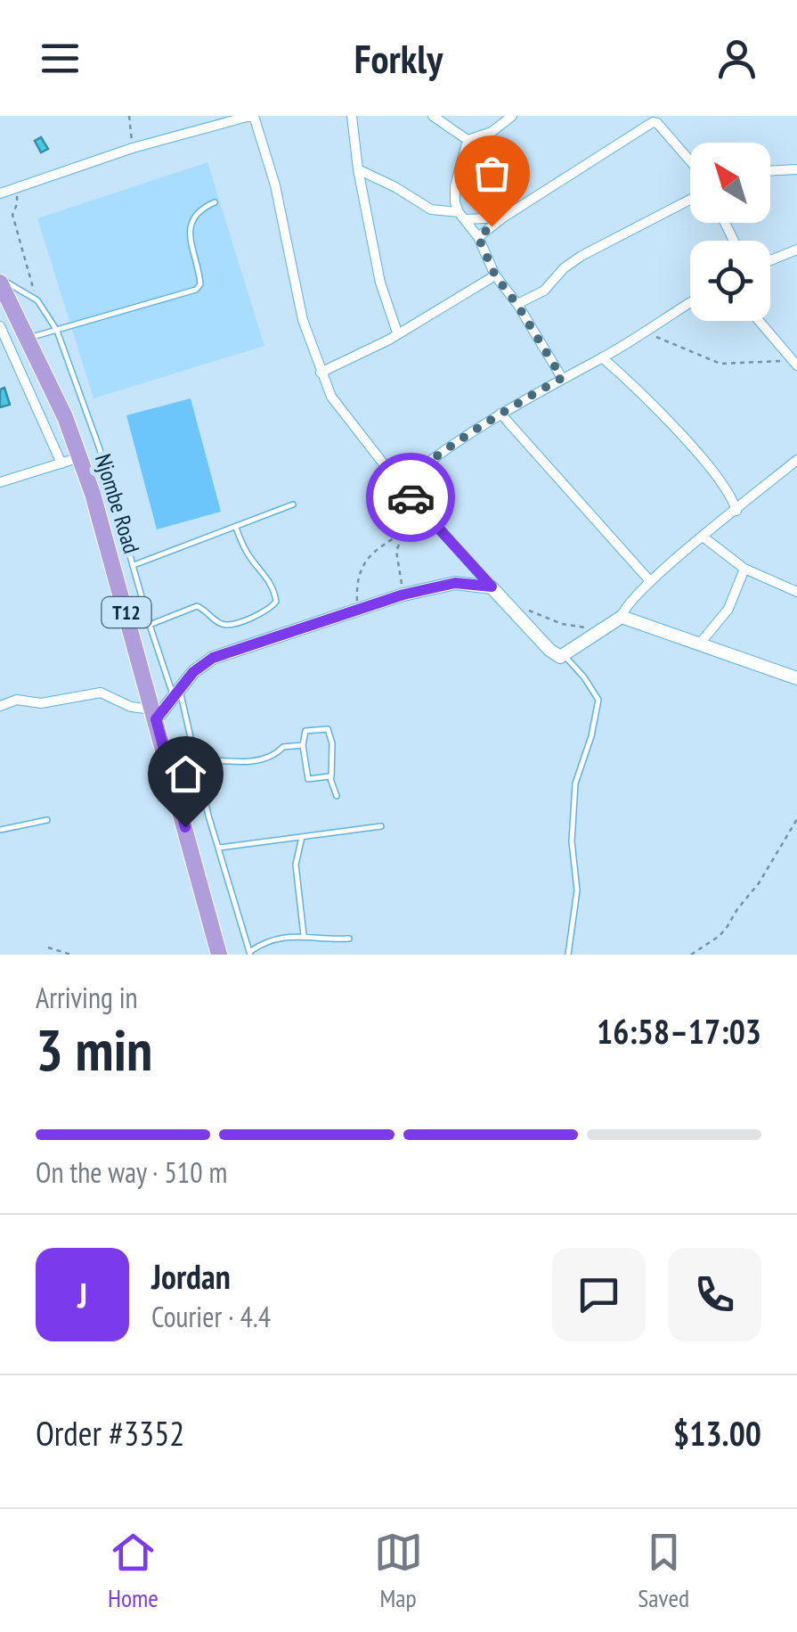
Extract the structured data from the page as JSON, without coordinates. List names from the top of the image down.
{
  "streets": {
    "highway": ["Njombe Road", "T12"]
  },
  "north": "top left",
  "page": {
    "header": "Forkly",
    "heading": ["3 min", "Arriving in", "16:58–17:03"],
    "panel": [
      "Jordan",
      "Courier · 4.4",
      "Order #3352",
      "$13.00"
    ],
    "bar": "On the way · 510 m",
    "round": "J",
    "tabs": ["Home", "Map", "Saved"]
  }
}
